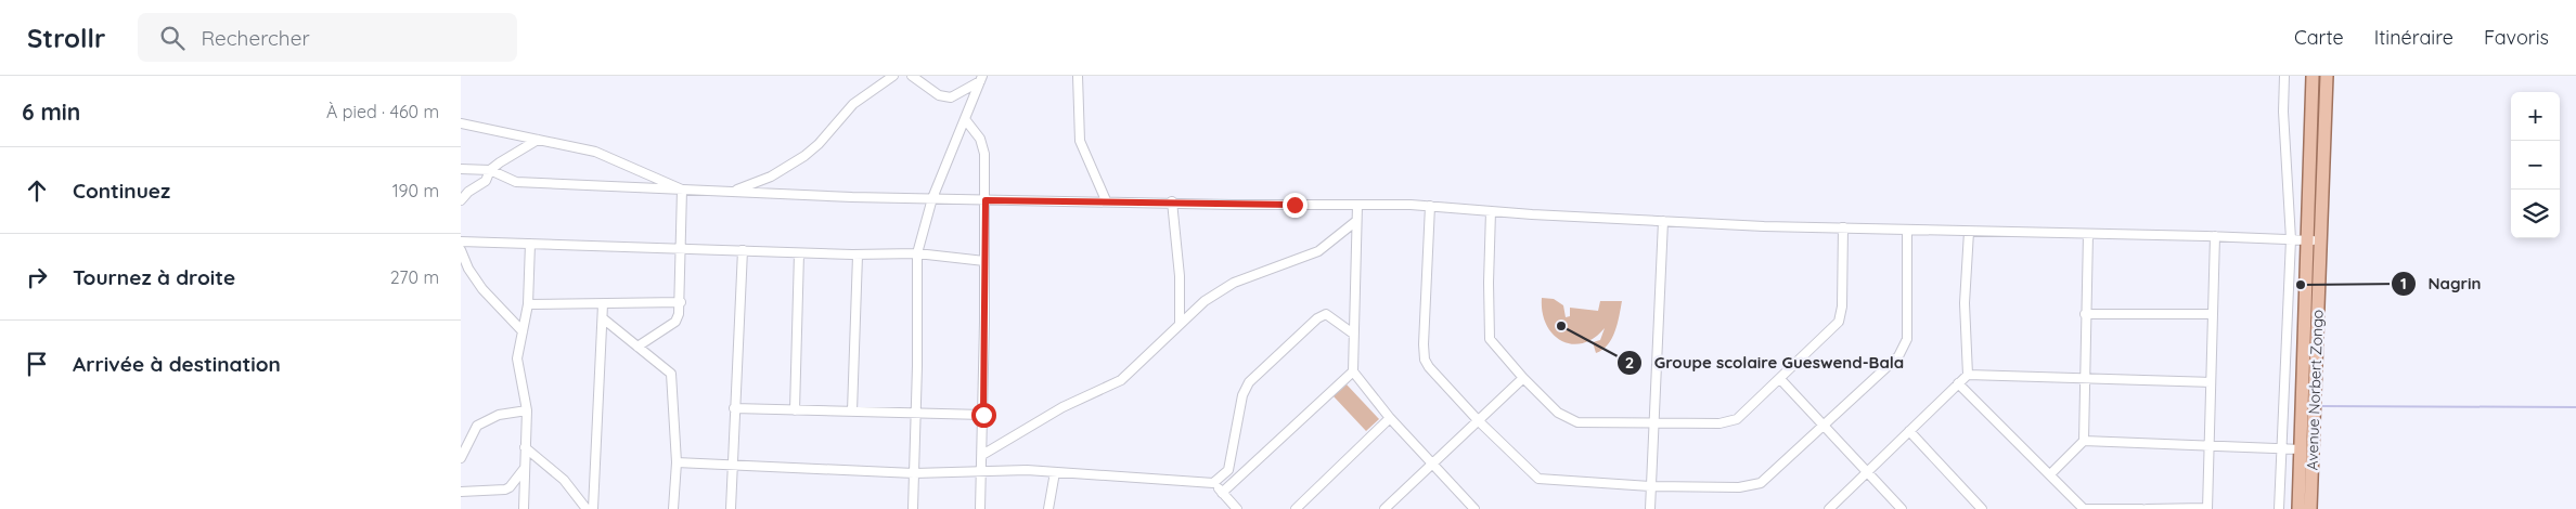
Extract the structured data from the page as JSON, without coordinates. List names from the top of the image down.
{
  "streets": {
    "main road": ["Avenue Norbert Zongo"]
  },
  "places": ["Nagrin", "Groupe scolaire Gueswend-Bala"],
  "page": {
    "header": "Strollr",
    "search": "Rechercher",
    "nav": ["Carte", "Itinéraire", "Favoris"],
    "heading": ["6 min", "À pied · 460 m"],
    "map_buttons": ["+", "−"],
    "list": [
      ["Continuez", "190 m"],
      ["Tournez à droite", "270 m"],
      "Arrivée à destination"
    ]
  }
}
